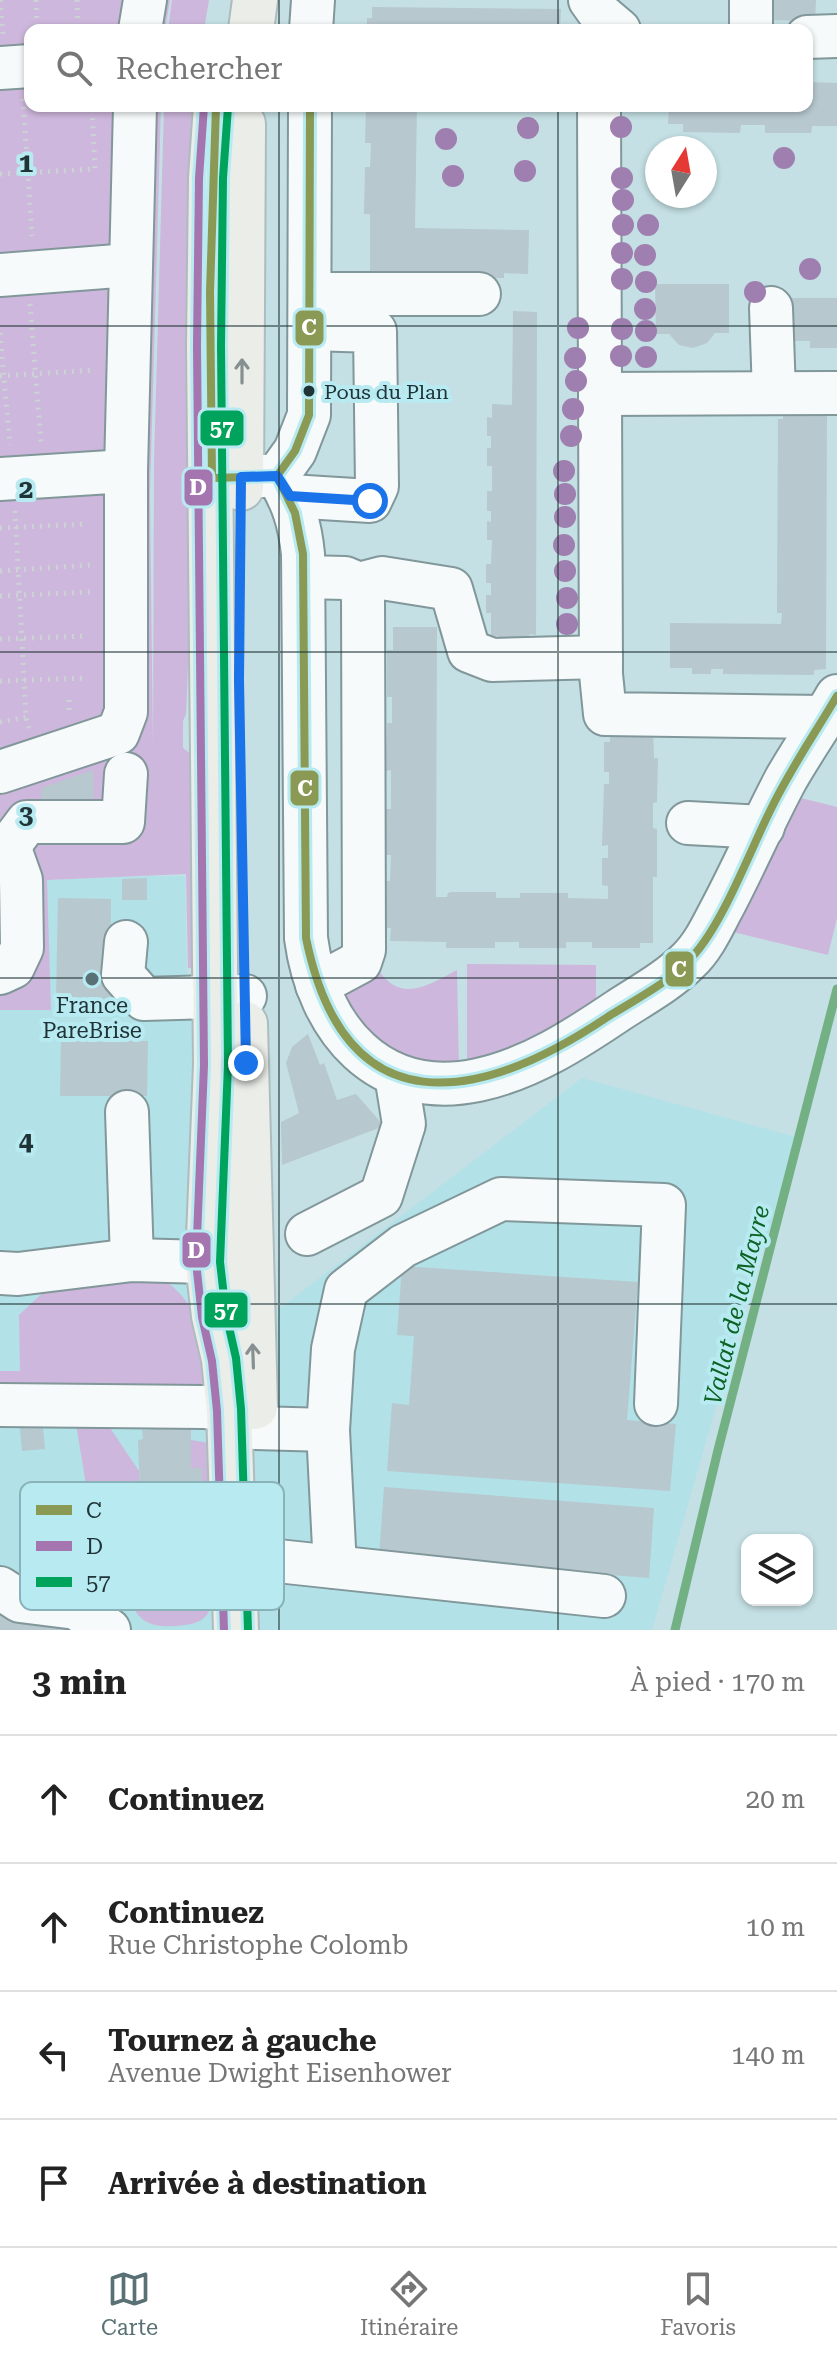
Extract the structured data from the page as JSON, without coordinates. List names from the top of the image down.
{
  "water": ["Vallat de la Mayre"],
  "places": ["Pous du Plan", "France PareBrise"],
  "lines": ["transit line C", "transit line D", "transit line 57"],
  "legend": ["C", "D", "57"],
  "north": "top",
  "page": {
    "search": "Rechercher",
    "heading": ["3 min", "À pied · 170 m"],
    "list": [
      ["Continuez", "20 m"],
      ["Continuez", "Rue Christophe Colomb", "10 m"],
      ["Tournez à gauche", "Avenue Dwight Eisenhower", "140 m"],
      "Arrivée à destination"
    ],
    "nav": ["Carte", "Itinéraire", "Favoris"]
  },
  "grid": {
    "rows": [
      "1",
      "2",
      "3",
      "4"
    ]
  }
}
